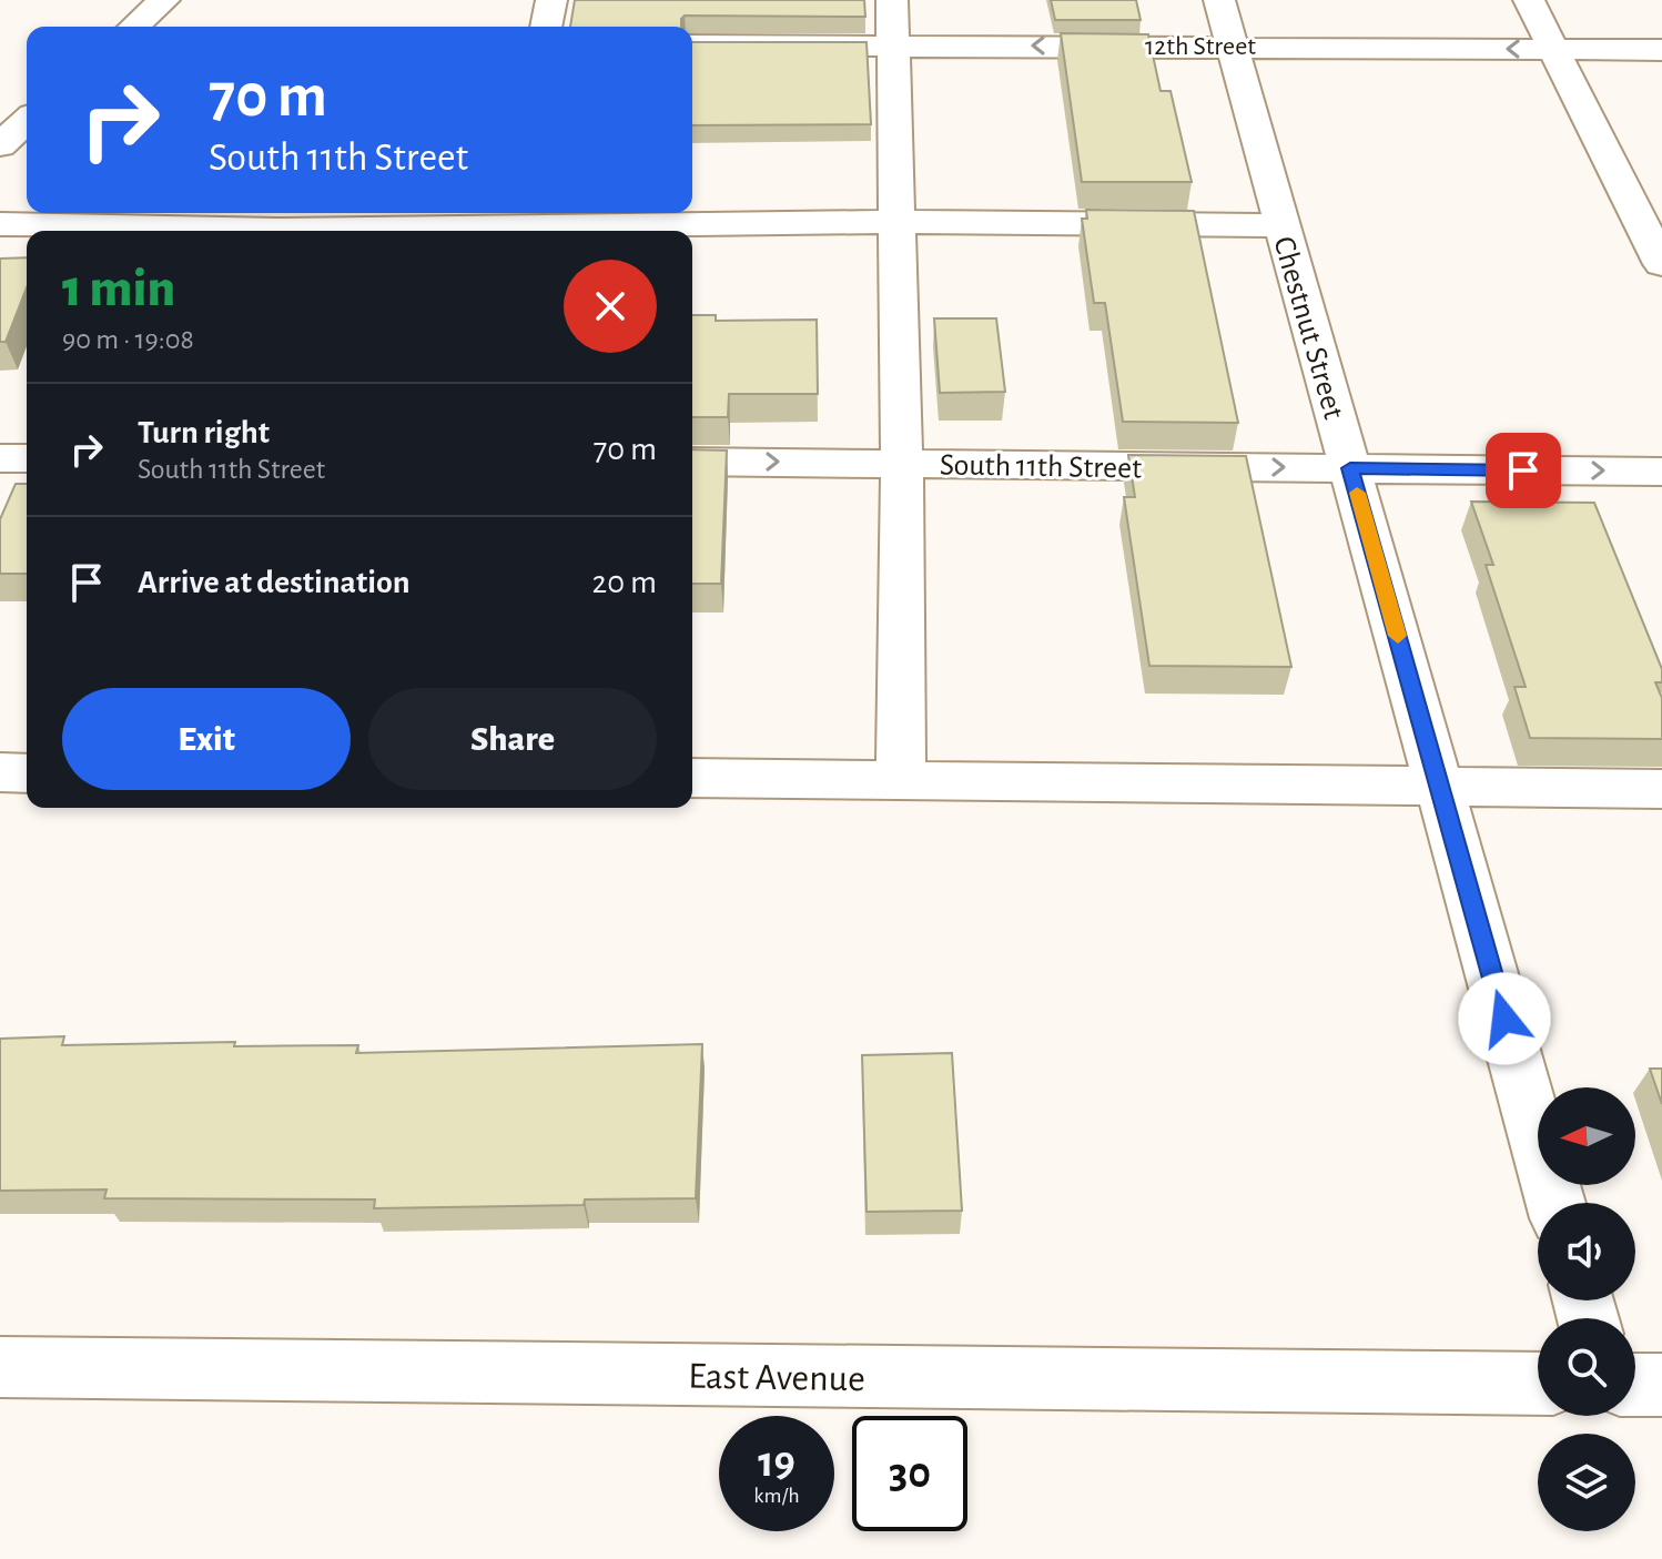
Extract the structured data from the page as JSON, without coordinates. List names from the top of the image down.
{
  "streets": {
    "street": [
      "12th Street",
      "Chestnut Street",
      "South 11th Street",
      "East Avenue"
    ]
  },
  "crossings": [
    ["12th Street", "Chestnut Street"],
    ["Chestnut Street", "South 11th Street"]
  ],
  "north": "left",
  "page": {
    "turn": ["70 m", "South 11th Street"],
    "heading": ["1 min", "90 m · 19:08"],
    "list": [
      {
        "name": "Turn right",
        "note": "South 11th Street",
        "value": "70 m"
      },
      {
        "name": "Arrive at destination",
        "value": "20 m"
      }
    ],
    "buttons": ["Exit", "Share"],
    "speed": "19 km/h",
    "limit": "30"
  }
}
